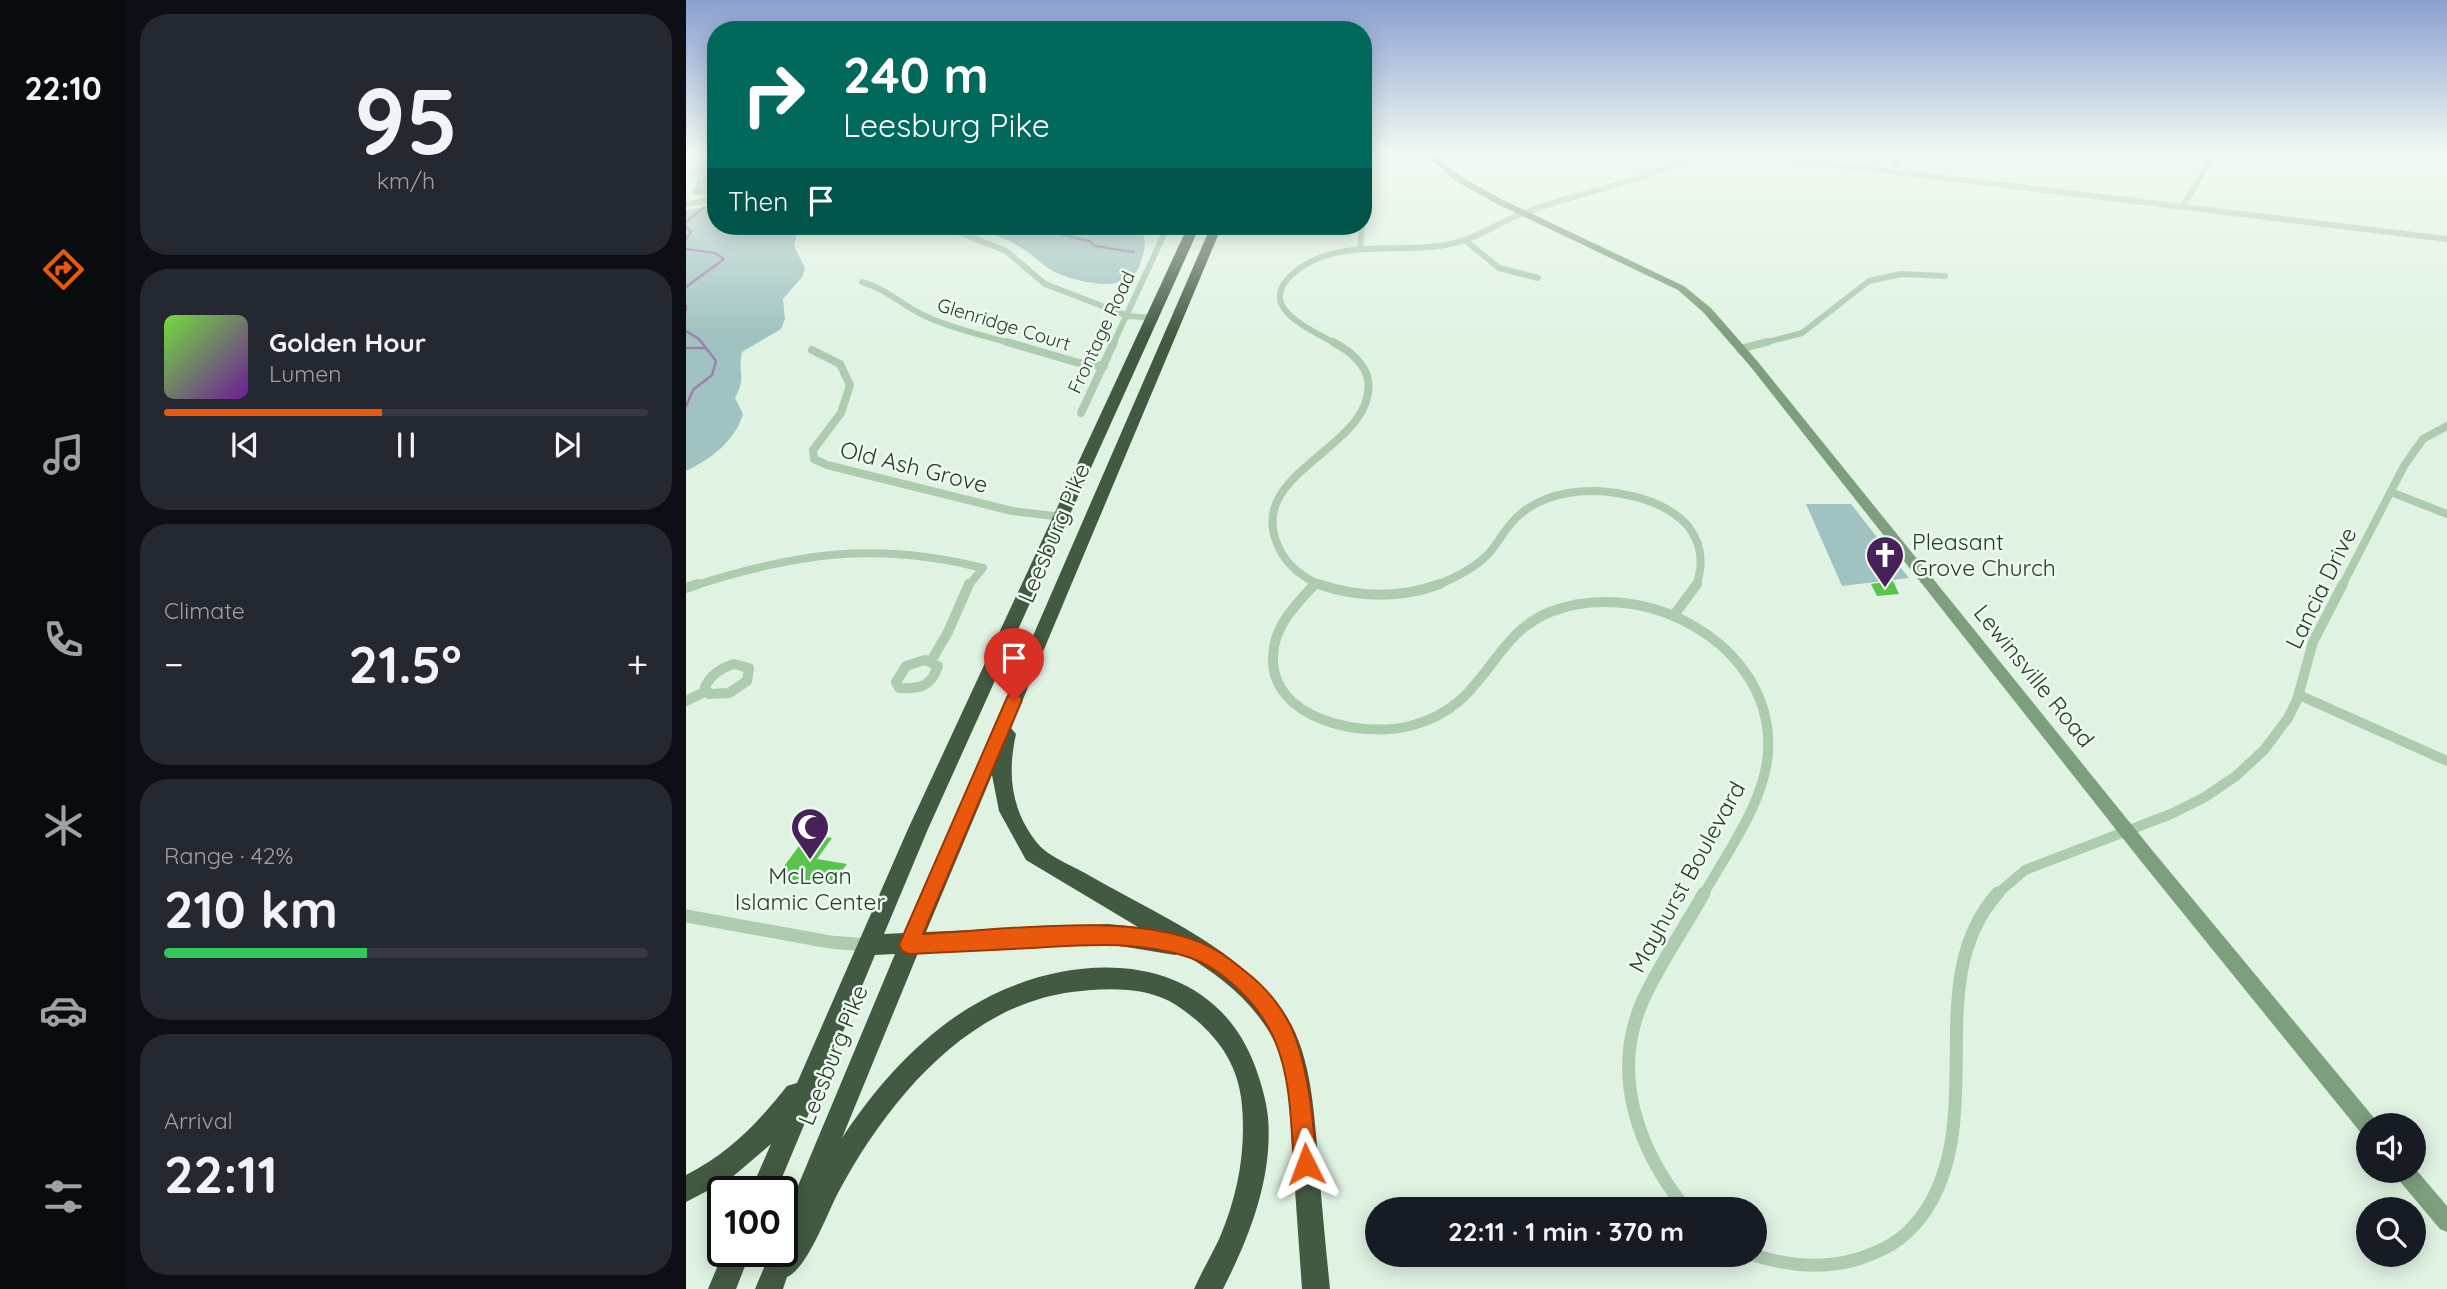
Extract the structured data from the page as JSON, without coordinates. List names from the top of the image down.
{
  "streets": {
    "highway": ["Leesburg Pike"],
    "main road": ["Lewinsville Road"],
    "street": [
      "Glenridge Court",
      "Frontage Road",
      "Old Ash Grove",
      "Lancia Drive",
      "Mayhurst Boulevard"
    ]
  },
  "crossings": [
    ["Glenridge Court", "Frontage Road"],
    ["Old Ash Grove", "Leesburg Pike"],
    ["Lancia Drive", "Lewinsville Road"]
  ],
  "places": {
    "church": ["Pleasant Grove Church"],
    "mosque": ["McLean Islamic Center"]
  },
  "page": {
    "tabs": "22:10",
    "tile": [
      ["95", "km/h"],
      "Climate",
      ["Range · 42%", "210 km"],
      ["Arrival", "22:11"]
    ],
    "turn": ["240 m", "Leesburg Pike"],
    "then": "Then",
    "song": ["Golden Hour", "Lumen"],
    "heat": ["−", "21.5°", "+"],
    "limit": "100",
    "trip": "22:11 · 1 min · 370 m"
  }
}
